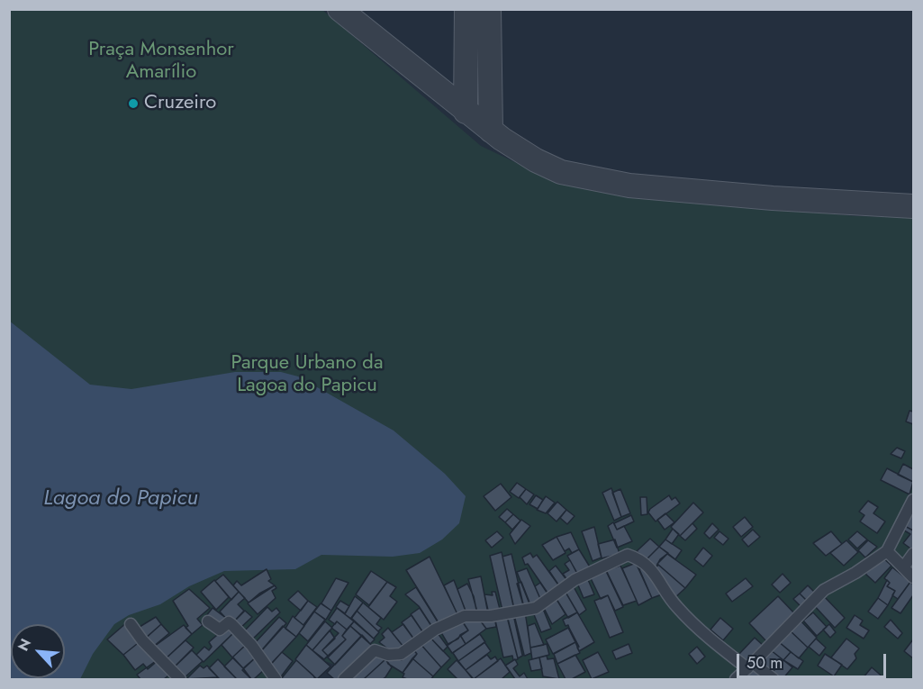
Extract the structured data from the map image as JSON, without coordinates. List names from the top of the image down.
{
  "water": ["Lagoa do Papicu"],
  "parks": ["Praça Monsenhor Amarílio", "Parque Urbano da Lagoa do Papicu"],
  "places": ["Cruzeiro"],
  "scale_bar": "50 m",
  "north": "top left"
}
